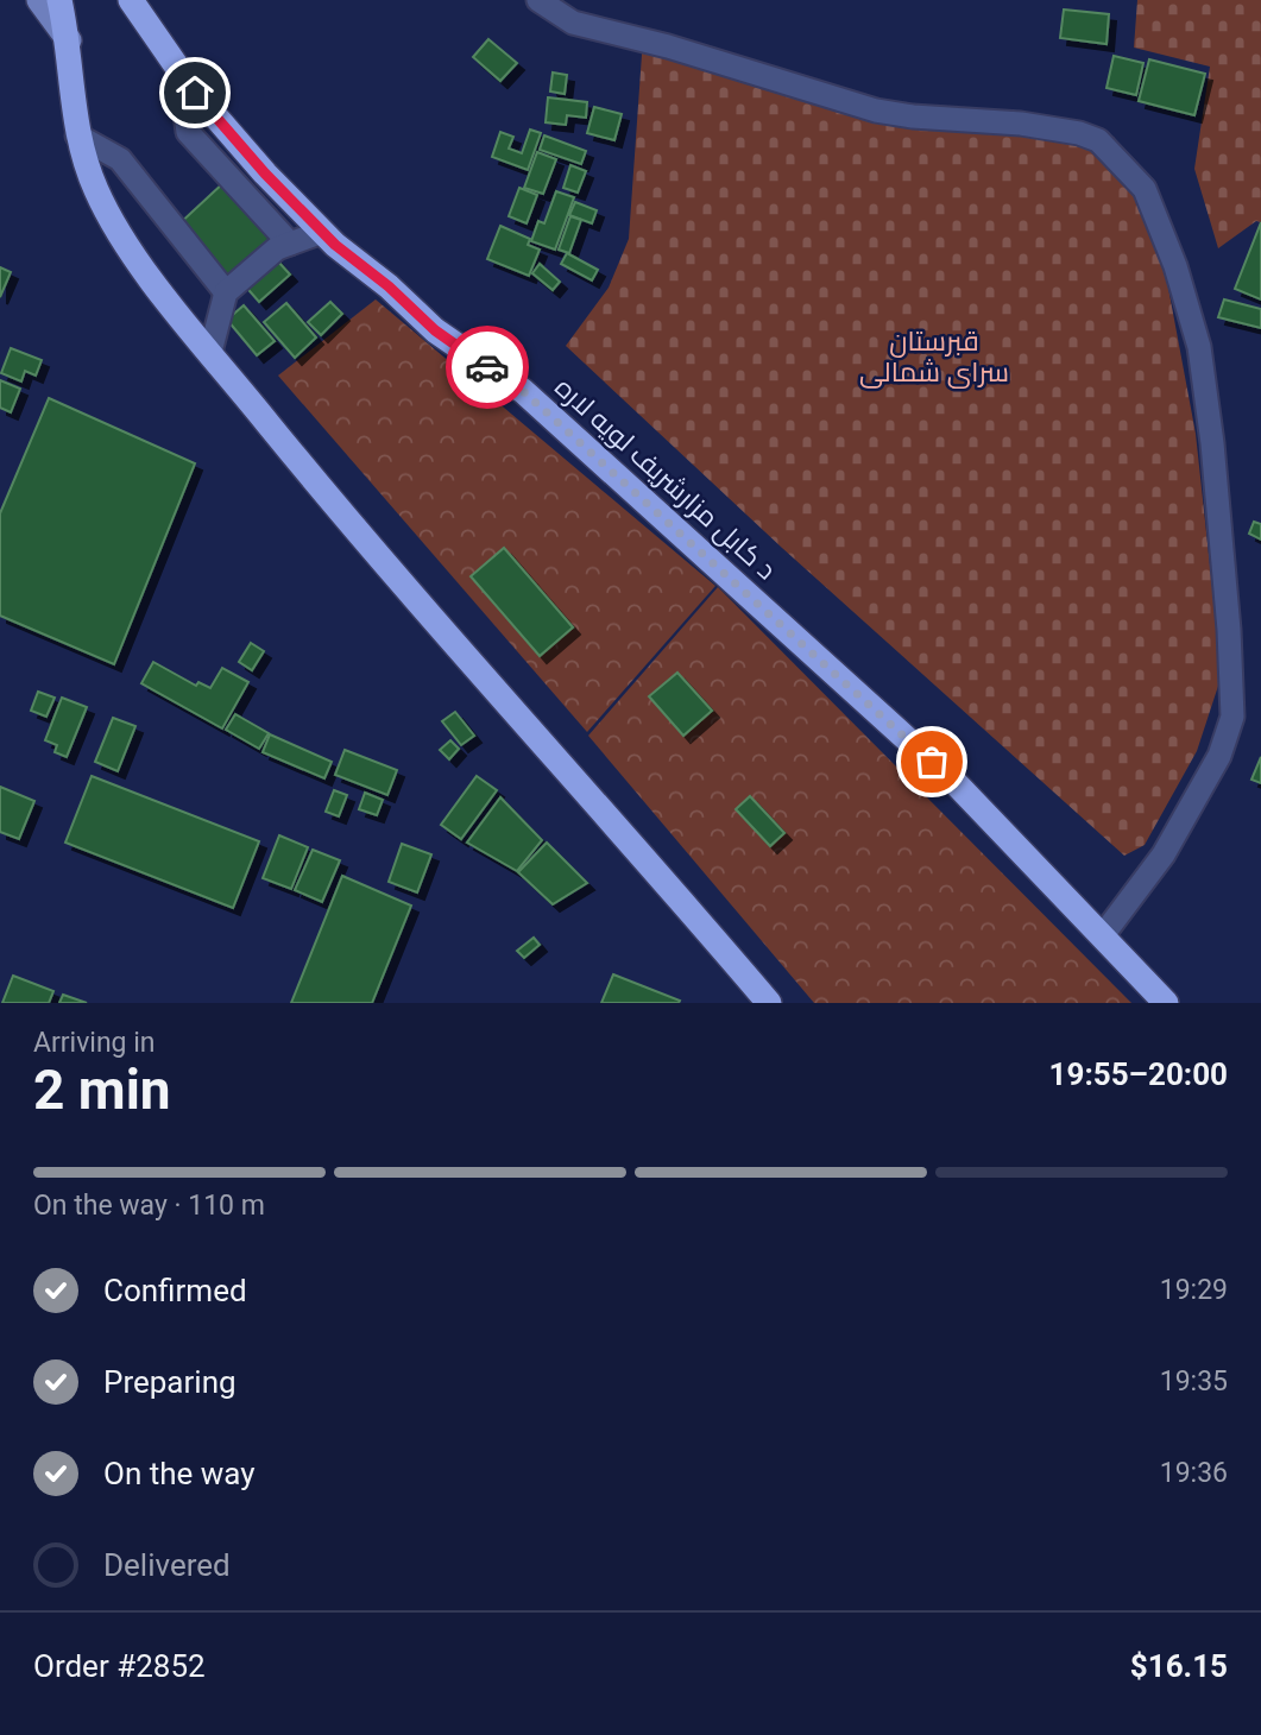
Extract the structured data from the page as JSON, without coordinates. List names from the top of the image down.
{
  "streets": {
    "highway": ["د کابل مزارشریف لویه لاره"]
  },
  "parks": ["قبرستان سرای شمالی"],
  "page": {
    "heading": ["2 min", "Arriving in", "19:55–20:00"],
    "panel": ["Order #2852", "$16.15"],
    "bar": "On the way · 110 m",
    "list": [
      ["Confirmed", "19:29"],
      ["Preparing", "19:35"],
      ["On the way", "19:36"],
      "Delivered"
    ]
  }
}
